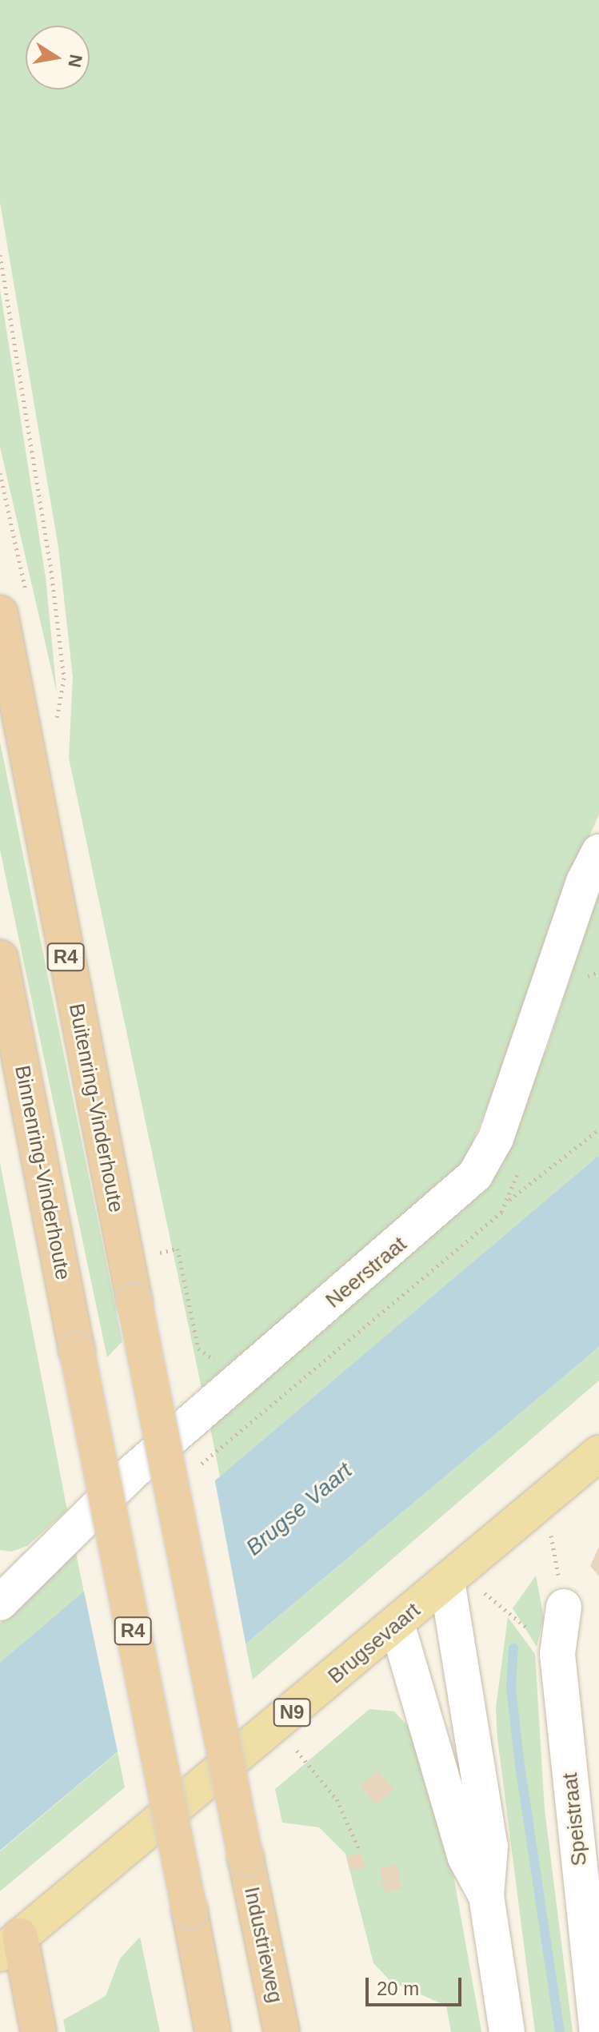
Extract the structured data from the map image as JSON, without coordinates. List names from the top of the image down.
{
  "streets": {
    "highway": [
      "R4",
      "Buitenring-Vinderhoute",
      "Binnenring-Vinderhoute",
      "Industrieweg"
    ],
    "main road": ["Brugsevaart", "N9"],
    "street": ["Neerstraat", "Speistraat"]
  },
  "crossings": [
    ["Buitenring-Vinderhoute", "Industrieweg"]
  ],
  "water": ["Brugse Vaart"],
  "scale_bar": "20 m",
  "north": "right"
}
